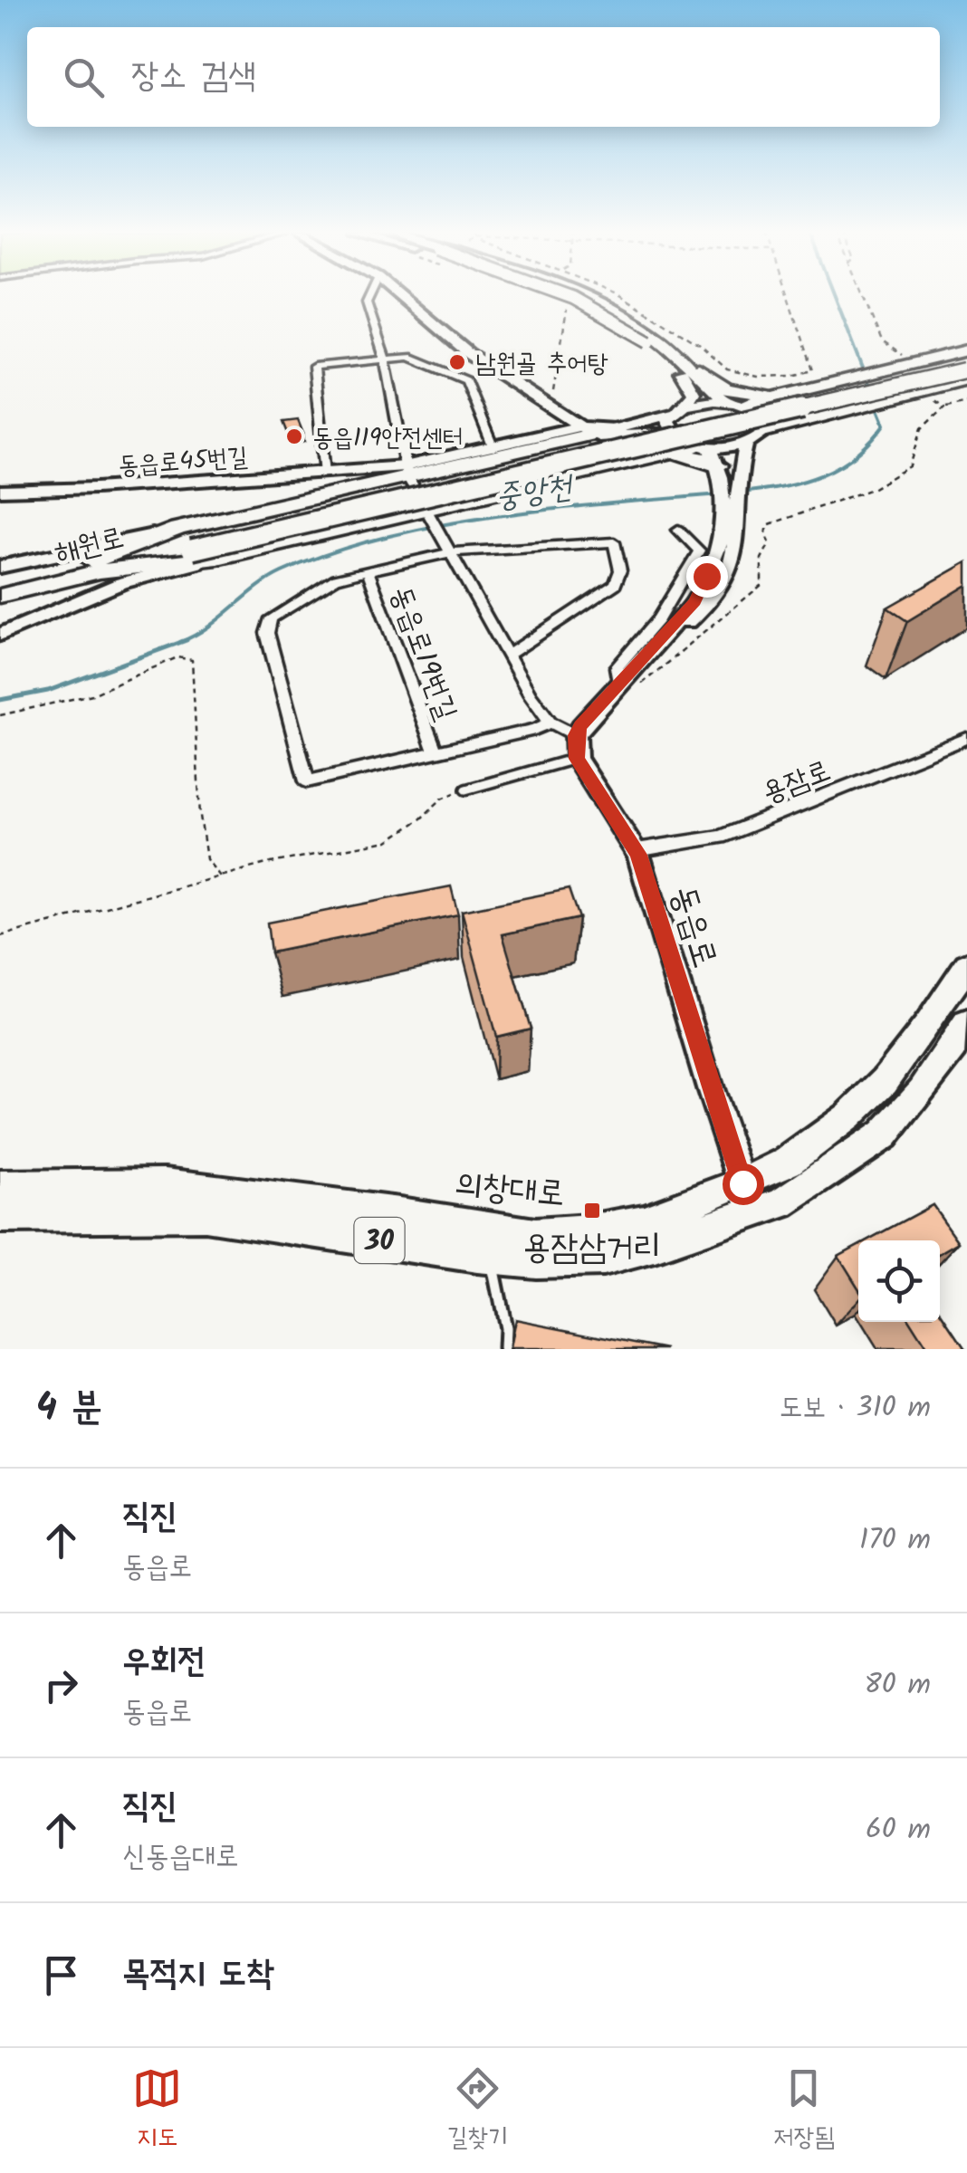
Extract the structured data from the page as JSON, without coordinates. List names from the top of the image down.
{
  "streets": {
    "highway": ["해원로"],
    "main road": [
      "동읍로45번길",
      "동읍로",
      "의창대로",
      "30"
    ],
    "street": ["동읍로19번길", "용잠로"]
  },
  "crossings": [
    ["동읍로19번길", "동읍로"],
    ["용잠로", "동읍로"],
    ["동읍로", "의창대로"]
  ],
  "water": ["중앙천"],
  "places": {
    "other": ["남원골 추어탕", "동읍119안전센터"],
    "transit": ["용잠삼거리"]
  },
  "page": {
    "search": "장소 검색",
    "heading": ["4 분", "도보 · 310 m"],
    "list": [
      ["직진", "동읍로", "170 m"],
      ["우회전", "동읍로", "80 m"],
      ["직진", "신동읍대로", "60 m"],
      "목적지 도착"
    ],
    "nav": ["지도", "길찾기", "저장됨"]
  }
}
